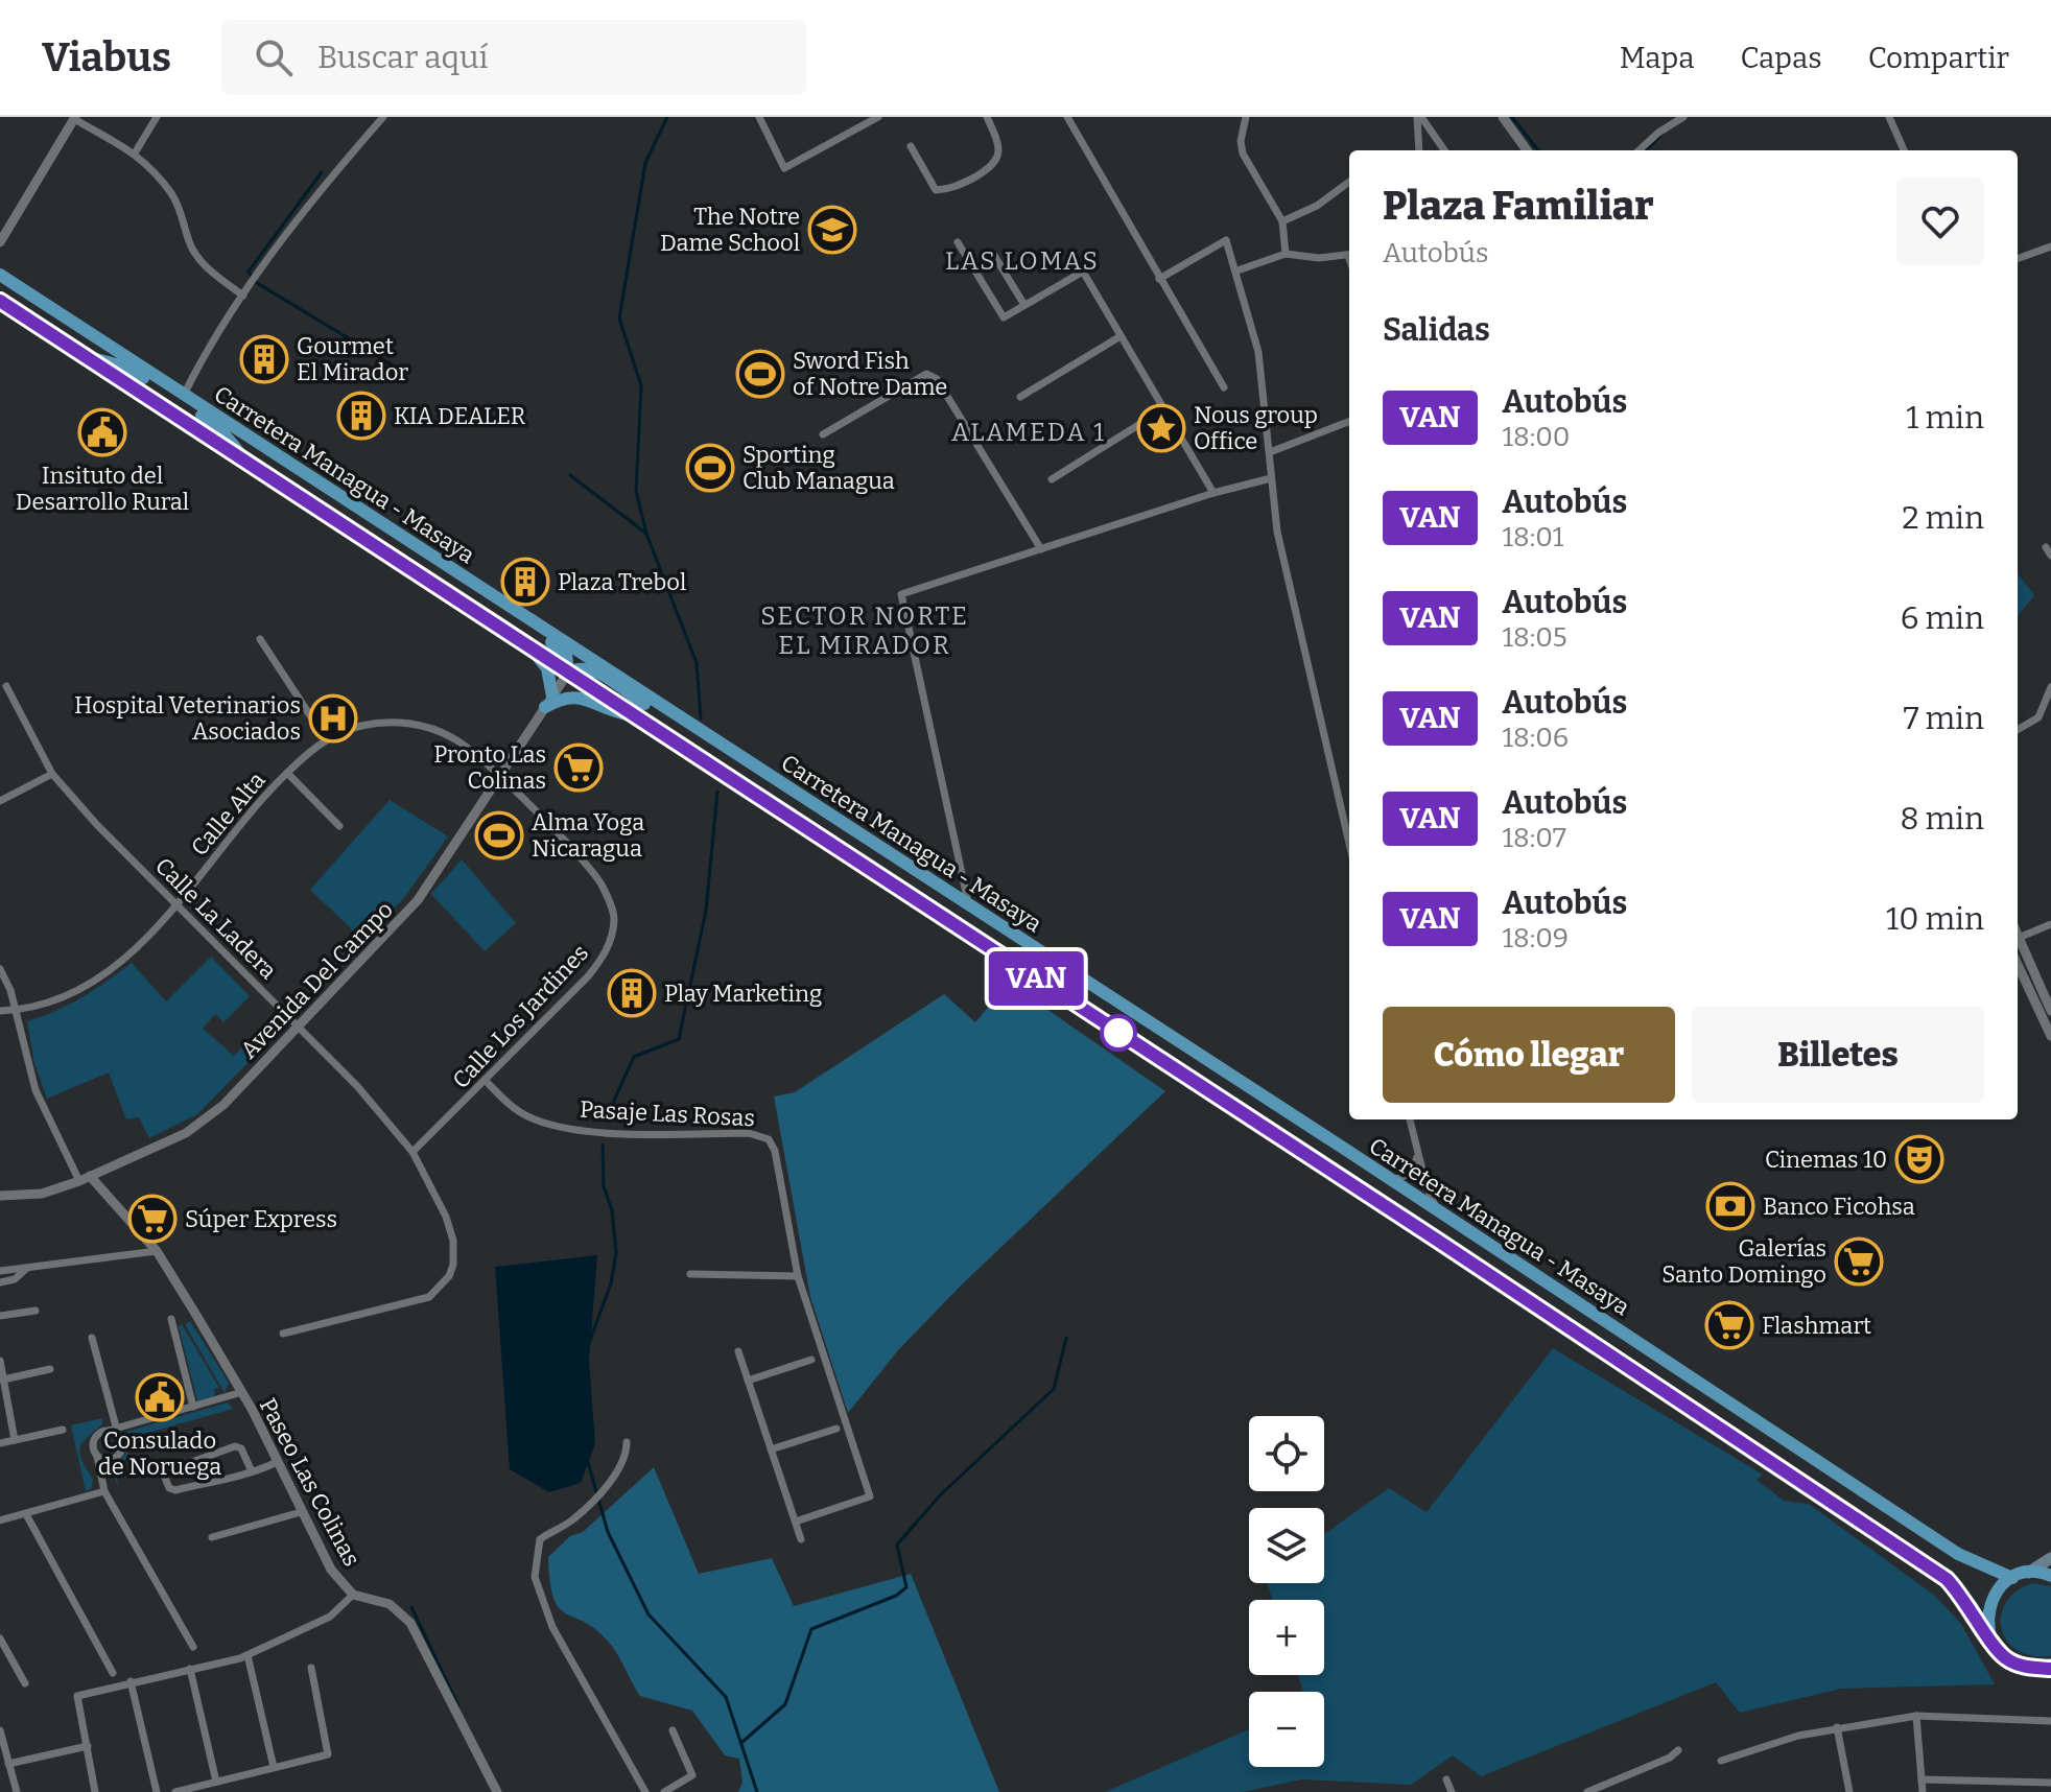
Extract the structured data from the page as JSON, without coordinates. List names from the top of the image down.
{
  "streets": {
    "highway": ["Carretera Managua - Masaya"],
    "street": [
      "Calle Alta",
      "Calle La Ladera",
      "Avenida Del Campo",
      "Calle Los Jardines",
      "Pasaje Las Rosas",
      "Paseo Las Colinas"
    ]
  },
  "crossings": [
    ["Carretera Managua - Masaya", "Avenida Del Campo"],
    ["Calle Alta", "Calle La Ladera"],
    ["Calle Alta", "Avenida Del Campo"],
    ["Calle Alta", "Calle Los Jardines"],
    ["Calle Alta", "Paseo Las Colinas"],
    ["Calle La Ladera", "Avenida Del Campo"],
    ["Calle La Ladera", "Calle Los Jardines"],
    ["Avenida Del Campo", "Calle Los Jardines"],
    ["Avenida Del Campo", "Paseo Las Colinas"],
    ["Calle Los Jardines", "Pasaje Las Rosas"]
  ],
  "districts": ["LAS LOMAS", "ALAMEDA 1", "SECTOR NORTE EL MIRADOR"],
  "places": {
    "school or university": ["The Notre Dame School"],
    "building": [
      "Gourmet El Mirador",
      "KIA DEALER",
      "Plaza Trebol",
      "Play Marketing"
    ],
    "sports": ["Sword Fish of Notre Dame", "Sporting Club Managua", "Alma Yoga Nicaragua"],
    "place": ["Nous group Office"],
    "public building": ["Insituto del Desarrollo Rural", "Consulado de Noruega"],
    "hospital": ["Hospital Veterinarios Asociados"],
    "supermarket": [
      "Pronto Las Colinas",
      "Súper Express",
      "Galerías Santo Domingo",
      "Flashmart"
    ],
    "theatre": ["Cinemas 10"],
    "bank": ["Banco Ficohsa"]
  },
  "lines": ["bus line VAN"],
  "page": {
    "header": "Viabus",
    "search": "Buscar aquí",
    "nav": ["Mapa", "Capas", "Compartir"],
    "on_map": "VAN",
    "heading": [
      ["Plaza Familiar", "Autobús"],
      "Salidas"
    ],
    "list": [
      {
        "mark": "VAN",
        "name": "Autobús",
        "note": "18:00",
        "value": "1 min"
      },
      {
        "mark": "VAN",
        "name": "Autobús",
        "note": "18:01",
        "value": "2 min"
      },
      {
        "mark": "VAN",
        "name": "Autobús",
        "note": "18:05",
        "value": "6 min"
      },
      {
        "mark": "VAN",
        "name": "Autobús",
        "note": "18:06",
        "value": "7 min"
      },
      {
        "mark": "VAN",
        "name": "Autobús",
        "note": "18:07",
        "value": "8 min"
      },
      {
        "mark": "VAN",
        "name": "Autobús",
        "note": "18:09",
        "value": "10 min"
      }
    ],
    "buttons": ["Cómo llegar", "Billetes"],
    "map_buttons": ["+", "−"]
  }
}
